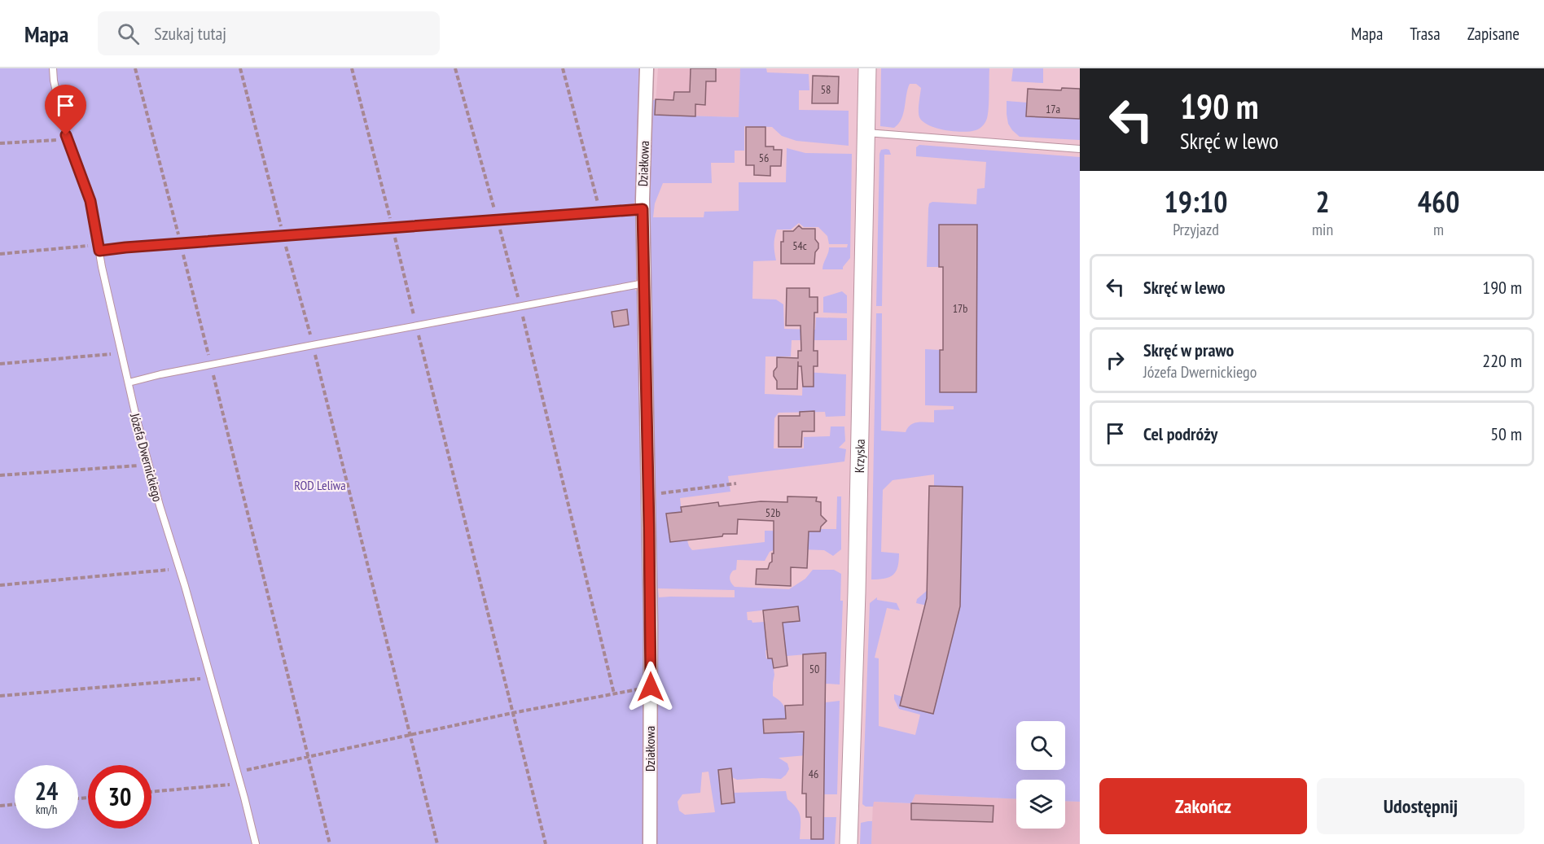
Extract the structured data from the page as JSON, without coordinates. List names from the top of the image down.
{
  "streets": {
    "street": ["Działkowa", "Krzyska"],
    "lane": ["Józefa Dwernickiego"]
  },
  "parks": ["ROD Leliwa"],
  "house_numbers": [
    "58",
    "17a",
    "56",
    "54c",
    "17b",
    "52b",
    "50",
    "46"
  ],
  "page": {
    "header": "Mapa",
    "search": "Szukaj tutaj",
    "nav": ["Mapa", "Trasa", "Zapisane"],
    "turn": ["190 m", "Skręć w lewo"],
    "eta": [
      "19:10",
      "Przyjazd",
      "2",
      "min",
      "460",
      "m"
    ],
    "list": [
      {
        "name": "Skręć w lewo",
        "value": "190 m"
      },
      {
        "name": "Skręć w prawo",
        "note": "Józefa Dwernickiego",
        "value": "220 m"
      },
      {
        "name": "Cel podróży",
        "value": "50 m"
      }
    ],
    "speed": "24 km/h",
    "limit": "30",
    "buttons": ["Zakończ", "Udostępnij"]
  }
}
